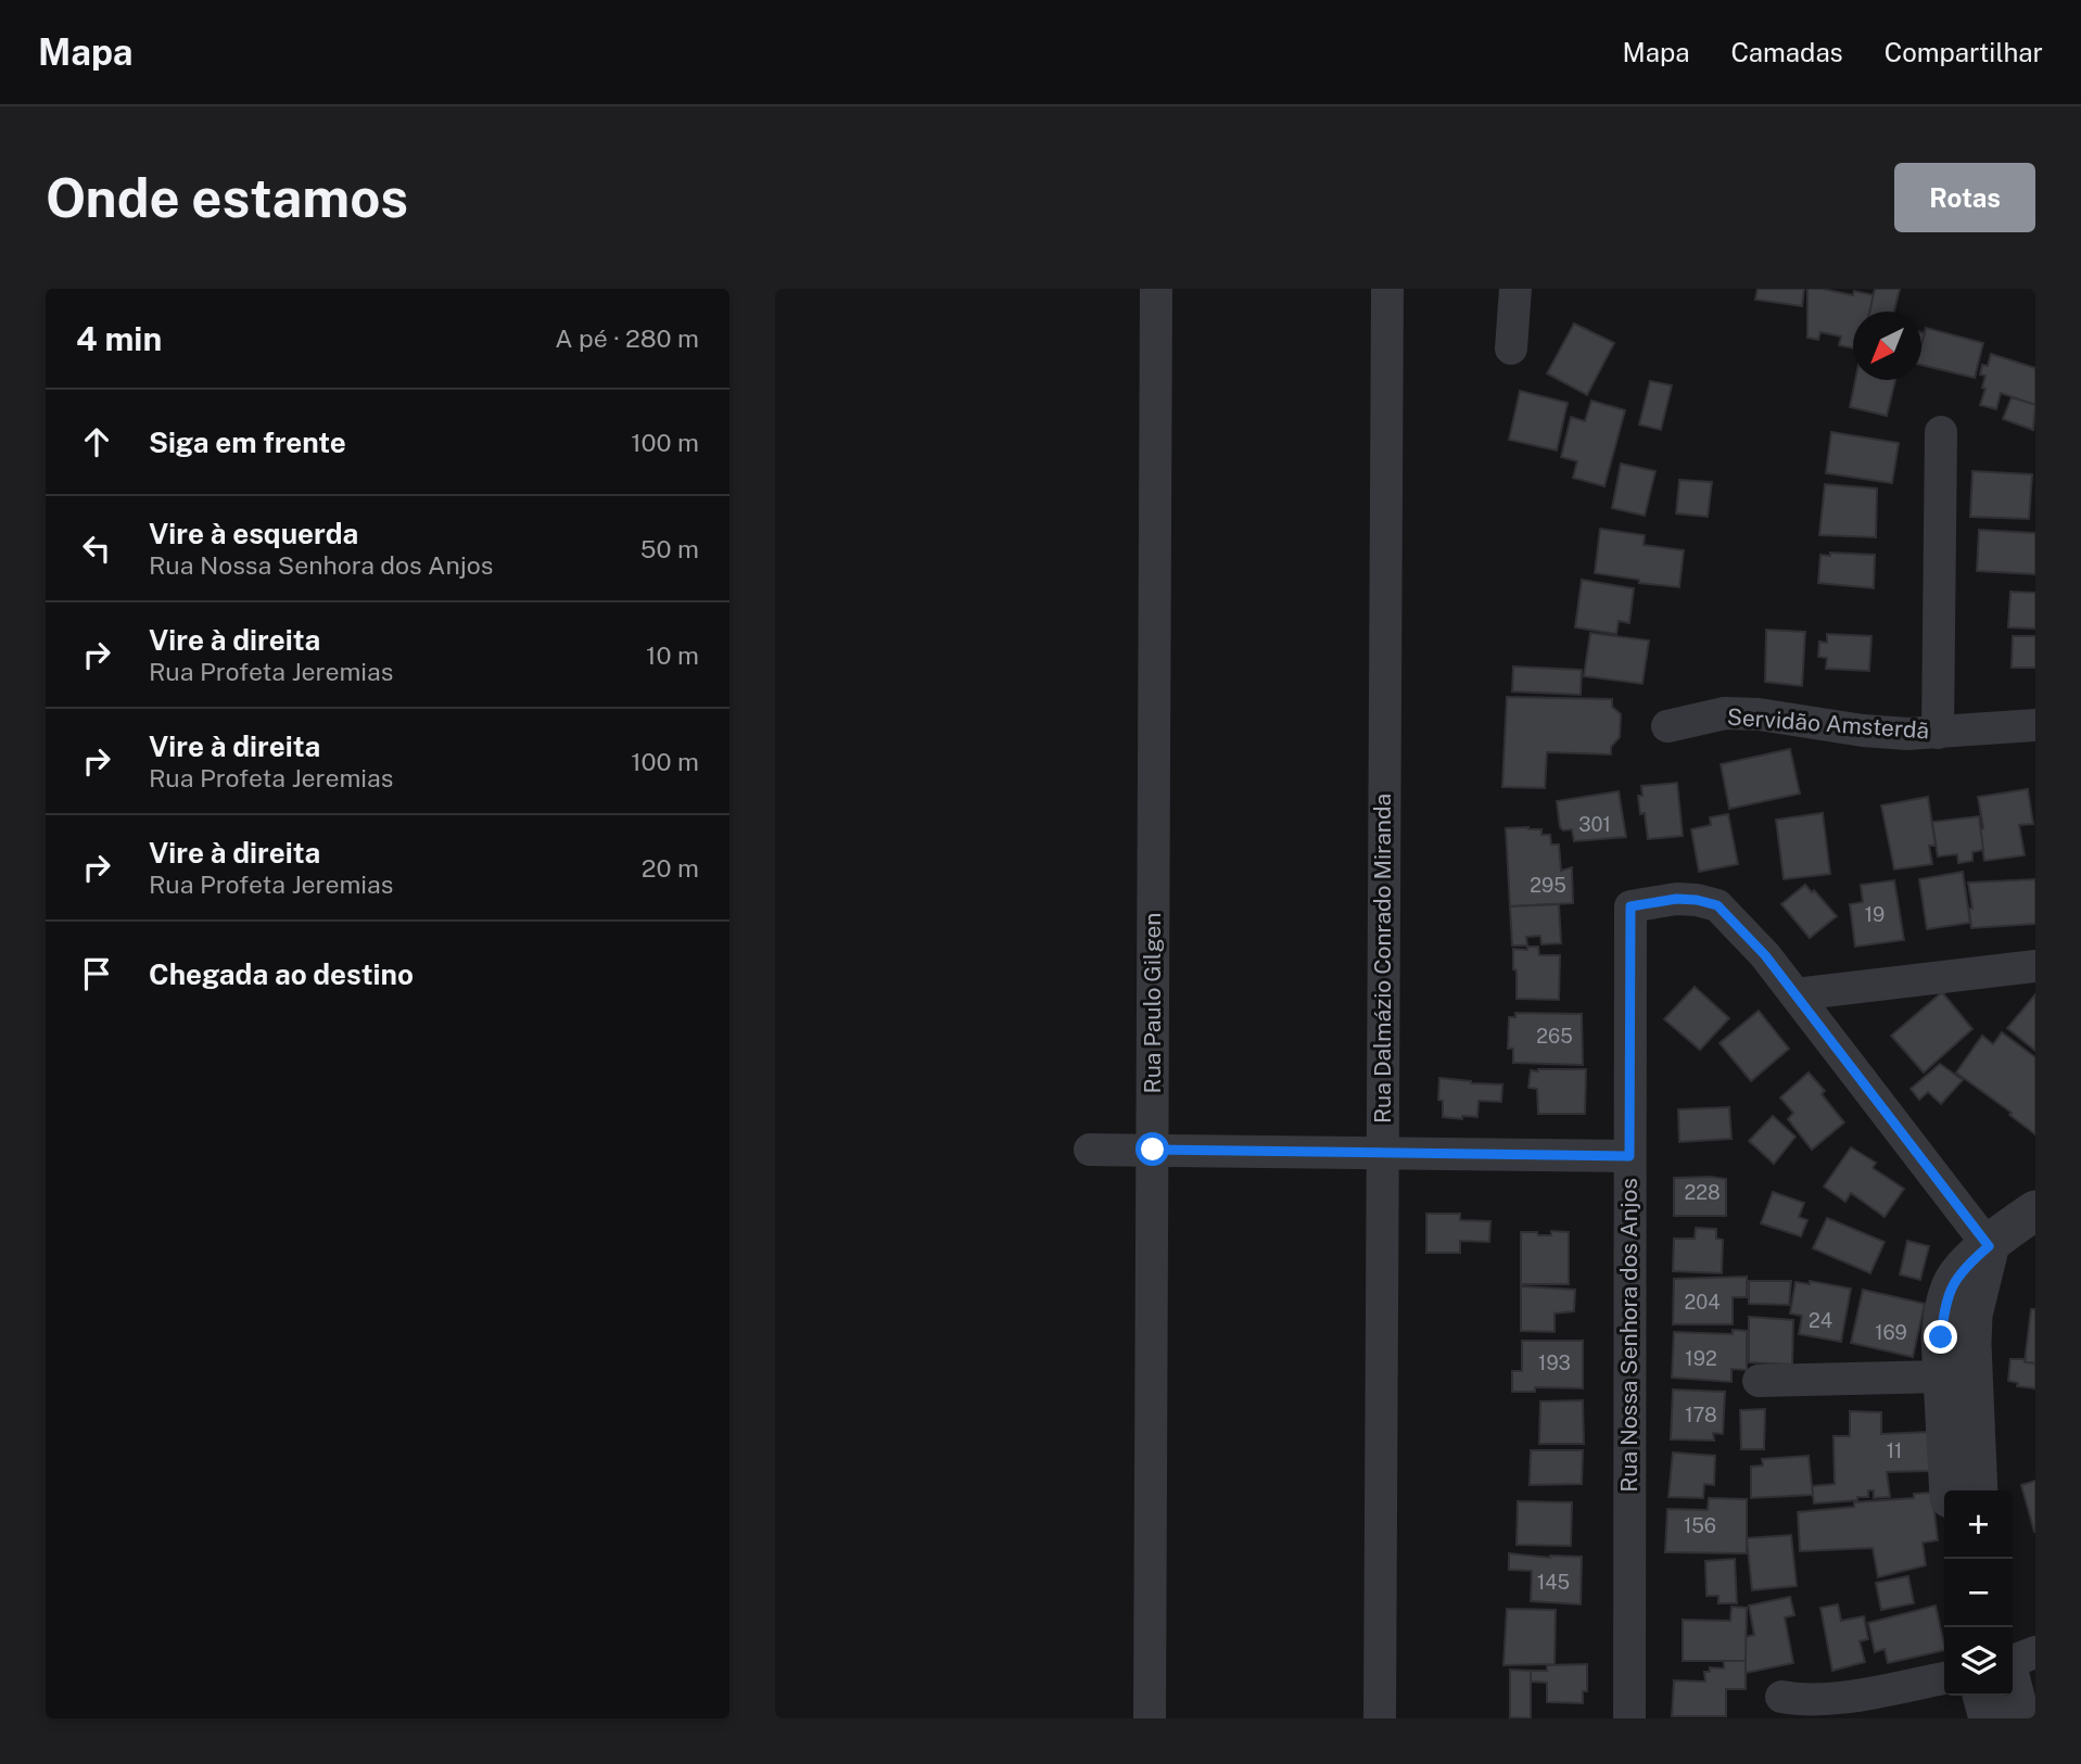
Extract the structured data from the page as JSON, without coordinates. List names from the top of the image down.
{
  "streets": {
    "street": [
      "Servidão Amsterdã",
      "Rua Dalmázio Conrado Miranda",
      "Rua Paulo Gilgen",
      "Rua Nossa Senhora dos Anjos"
    ]
  },
  "house_numbers": [
    "301",
    "295",
    "19",
    "265",
    "228",
    "204",
    "24",
    "169",
    "192",
    "193",
    "178",
    "11",
    "156",
    "145"
  ],
  "north": "bottom left",
  "page": {
    "header": "Mapa",
    "nav": ["Mapa", "Camadas", "Compartilhar"],
    "buttons": "Rotas",
    "title": "Onde estamos",
    "heading": ["4 min", "A pé · 280 m"],
    "list": [
      ["Siga em frente", "100 m"],
      ["Vire à esquerda", "Rua Nossa Senhora dos Anjos", "50 m"],
      ["Vire à direita", "Rua Profeta Jeremias", "10 m"],
      ["Vire à direita", "Rua Profeta Jeremias", "100 m"],
      ["Vire à direita", "Rua Profeta Jeremias", "20 m"],
      "Chegada ao destino"
    ],
    "map_buttons": ["+", "−"]
  }
}
